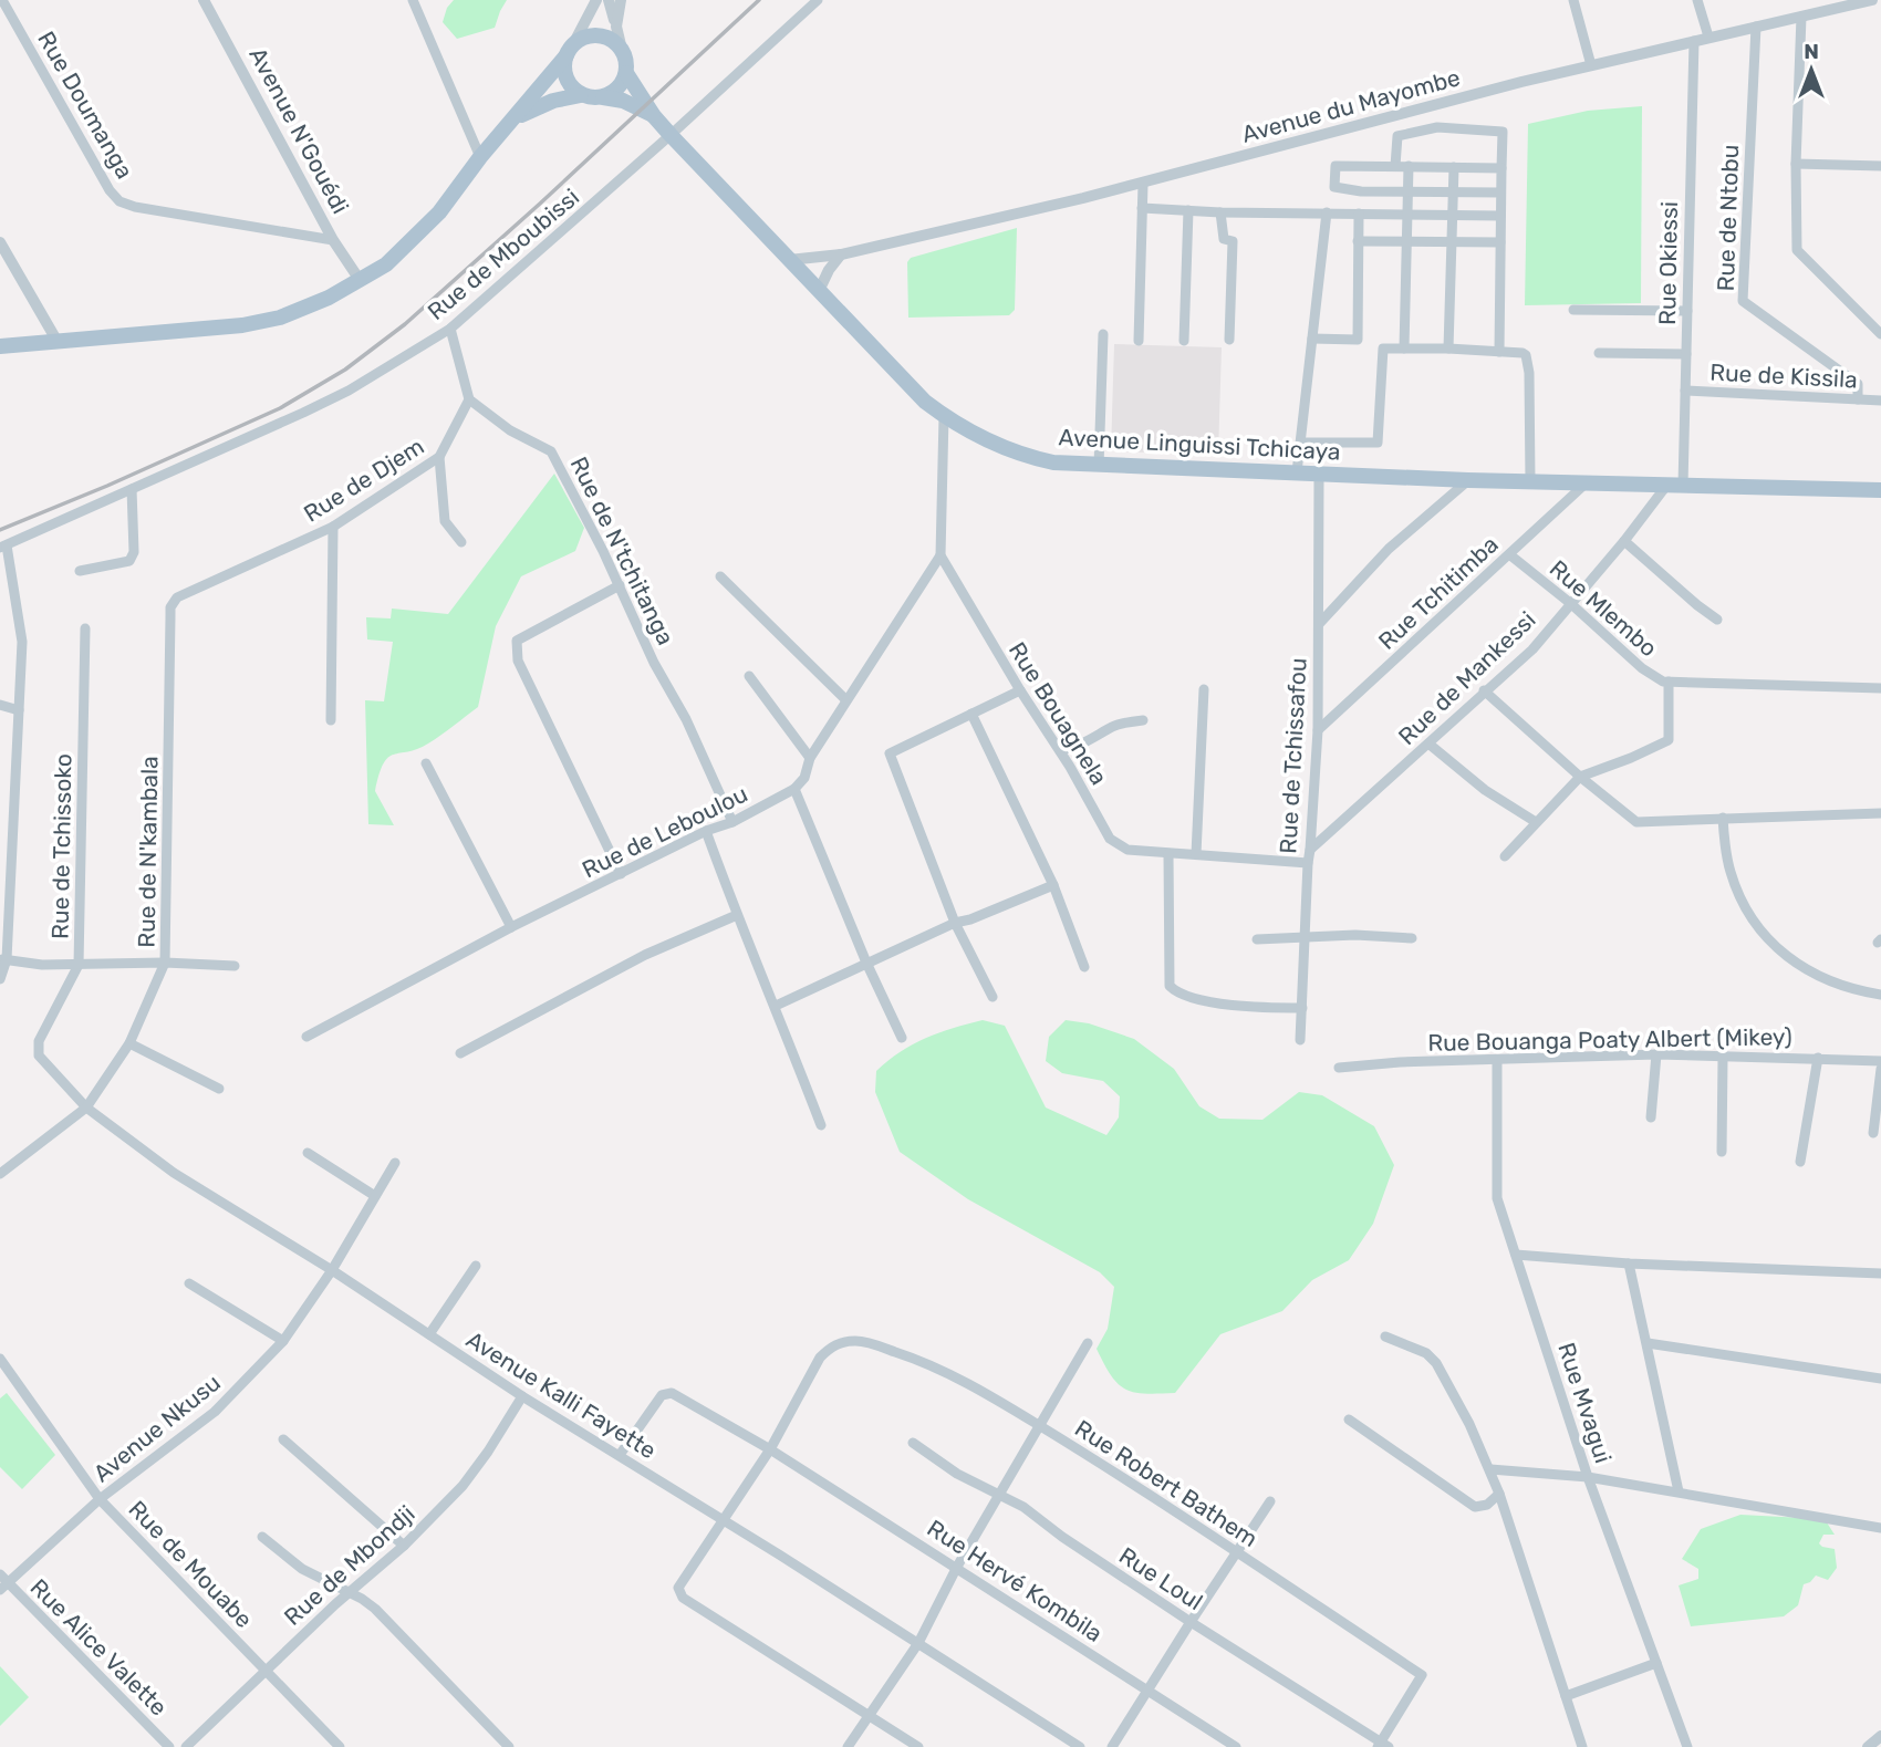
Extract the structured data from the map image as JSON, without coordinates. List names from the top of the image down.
{
  "streets": {
    "main road": ["Avenue Linguissi Tchicaya"],
    "street": [
      "Rue Doumanga",
      "Avenue du Mayombe",
      "Avenue N'Gouédi",
      "Rue de Ntobu",
      "Rue de Mboubissi",
      "Rue Okiessi",
      "Rue de Kissila",
      "Rue de Djem",
      "Rue de N'tchitanga",
      "Rue Tchitimba",
      "Rue Mlembo",
      "Rue de Mankessi",
      "Rue Bouagnela",
      "Rue de Tchissafou",
      "Rue de Leboulou",
      "Rue de Tchissoko",
      "Rue de N'kambala",
      "Rue Bouanga Poaty Albert (Mikey)",
      "Avenue Kalli Fayette",
      "Rue Mvagui",
      "Avenue Nkusu",
      "Rue Robert Bathem",
      "Rue de Mouabe",
      "Rue de Mbondji",
      "Rue Loul",
      "Rue Hervé Kombila",
      "Rue Alice Valette"
    ]
  },
  "crossings": [
    ["Rue Doumanga", "Avenue N'Gouédi"],
    ["Avenue du Mayombe", "Rue de Ntobu"],
    ["Avenue du Mayombe", "Rue Okiessi"],
    ["Avenue du Mayombe", "Avenue Linguissi Tchicaya"],
    ["Rue de Ntobu", "Rue de Kissila"],
    ["Rue de Mboubissi", "Avenue Linguissi Tchicaya"],
    ["Rue Okiessi", "Rue de Kissila"],
    ["Rue Okiessi", "Avenue Linguissi Tchicaya"],
    ["Rue Okiessi", "Rue de Mankessi"],
    ["Avenue Linguissi Tchicaya", "Rue Tchitimba"],
    ["Avenue Linguissi Tchicaya", "Rue de Mankessi"],
    ["Avenue Linguissi Tchicaya", "Rue de Tchissafou"],
    ["Rue de Djem", "Rue de N'tchitanga"],
    ["Rue de Djem", "Rue de N'kambala"],
    ["Rue de N'tchitanga", "Rue de Leboulou"],
    ["Rue Tchitimba", "Rue Mlembo"],
    ["Rue Tchitimba", "Rue de Tchissafou"],
    ["Rue Mlembo", "Rue de Mankessi"],
    ["Rue de Mankessi", "Rue de Tchissafou"],
    ["Rue Bouagnela", "Rue de Tchissafou"],
    ["Rue de Tchissoko", "Avenue Kalli Fayette"],
    ["Rue de N'kambala", "Avenue Kalli Fayette"],
    ["Rue Bouanga Poaty Albert (Mikey)", "Rue Mvagui"],
    ["Avenue Kalli Fayette", "Avenue Nkusu"],
    ["Avenue Kalli Fayette", "Rue de Mbondji"],
    ["Avenue Kalli Fayette", "Rue Hervé Kombila"],
    ["Avenue Nkusu", "Rue de Mouabe"],
    ["Avenue Nkusu", "Rue Alice Valette"],
    ["Rue Robert Bathem", "Rue Loul"],
    ["Rue Robert Bathem", "Rue Hervé Kombila"],
    ["Rue de Mouabe", "Rue de Mbondji"]
  ],
  "north": "top"
}
